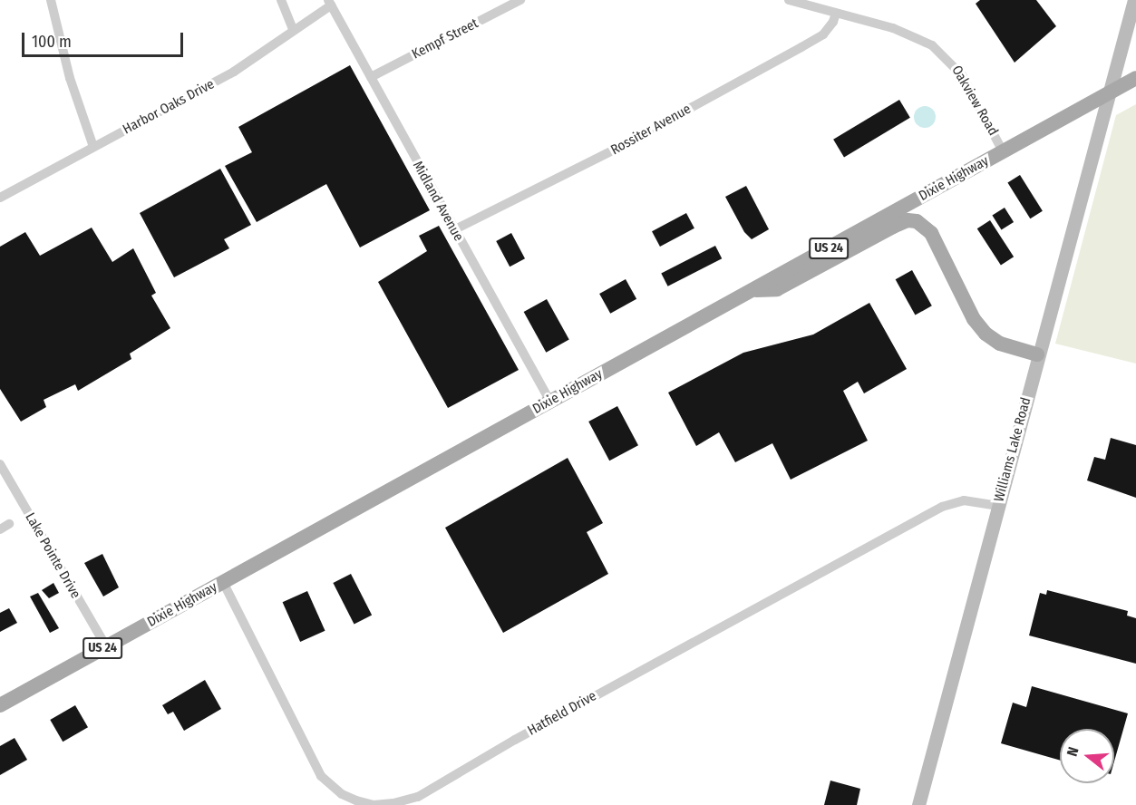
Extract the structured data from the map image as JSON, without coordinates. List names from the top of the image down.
{
  "streets": {
    "main road": ["Dixie Highway", "US 24", "Williams Lake Road"],
    "street": [
      "Kempf Street",
      "Oakview Road",
      "Harbor Oaks Drive",
      "Rossiter Avenue",
      "Midland Avenue",
      "Lake Pointe Drive",
      "Hatfield Drive"
    ]
  },
  "crossings": [
    ["Kempf Street", "Midland Avenue"],
    ["Oakview Road", "Rossiter Avenue"],
    ["Oakview Road", "Dixie Highway"],
    ["Harbor Oaks Drive", "Midland Avenue"],
    ["Rossiter Avenue", "Midland Avenue"],
    ["Dixie Highway", "Midland Avenue"],
    ["Dixie Highway", "Williams Lake Road"],
    ["Dixie Highway", "Lake Pointe Drive"],
    ["Dixie Highway", "Hatfield Drive"],
    ["Williams Lake Road", "Hatfield Drive"]
  ],
  "scale_bar": "100 m",
  "north": "left"
}
